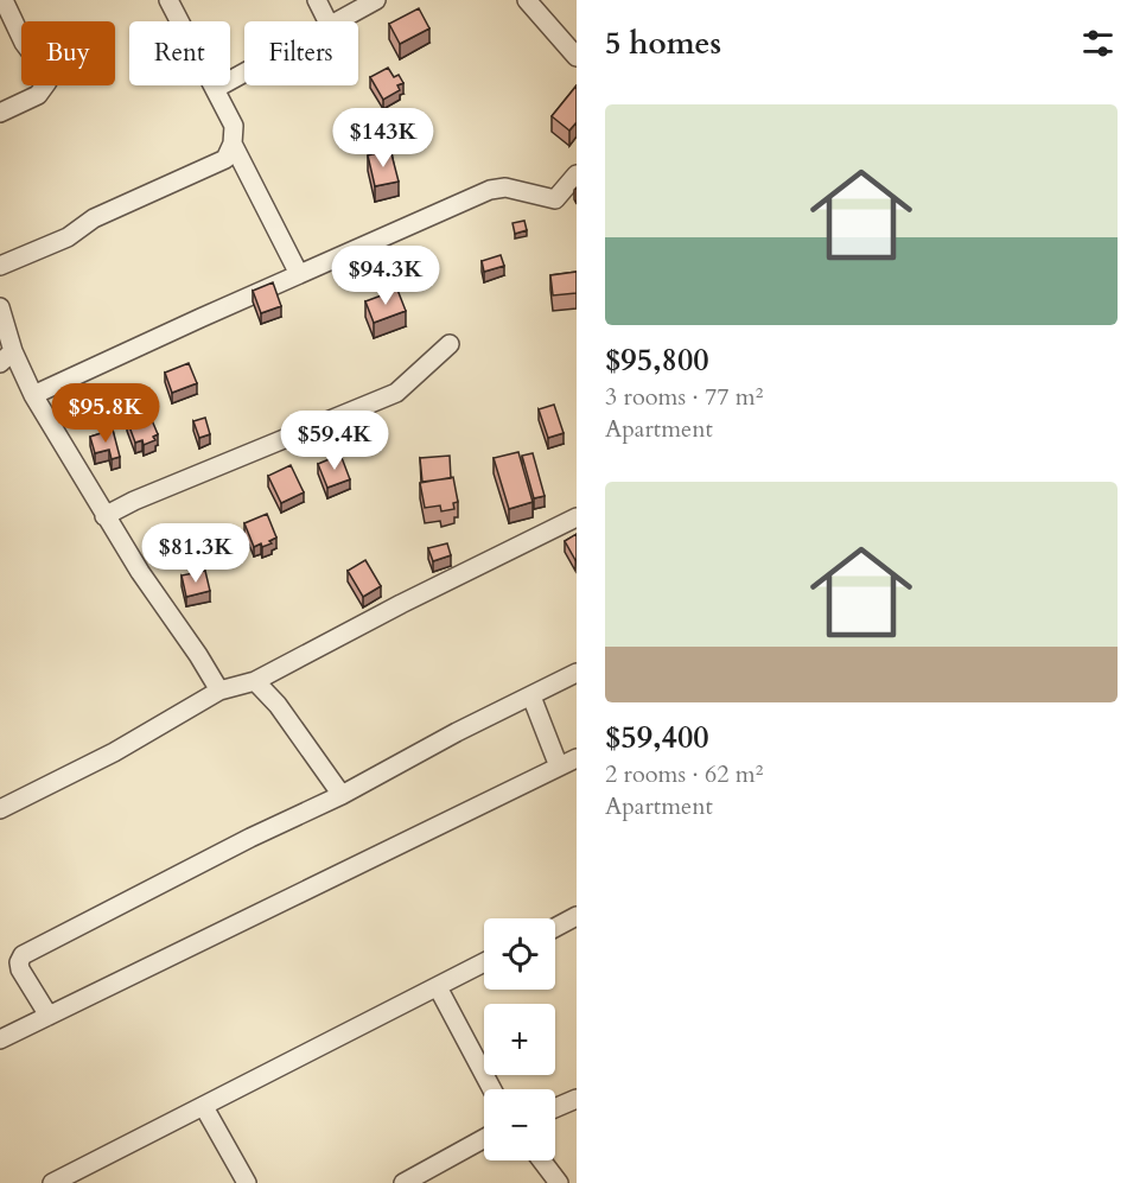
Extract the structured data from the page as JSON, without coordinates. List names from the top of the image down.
{
  "page": {
    "heading": "5 homes",
    "chip": ["Buy", "Rent", "Filters"],
    "list": [
      {
        "name": "$95,800",
        "note": "3 rooms · 77 m² · Apartment"
      },
      {
        "name": "$59,400",
        "note": "2 rooms · 62 m² · Apartment"
      }
    ],
    "price": [
      "$143K",
      "$94.3K",
      "$95.8K",
      "$59.4K",
      "$81.3K"
    ],
    "map_buttons": ["+", "−"]
  }
}
